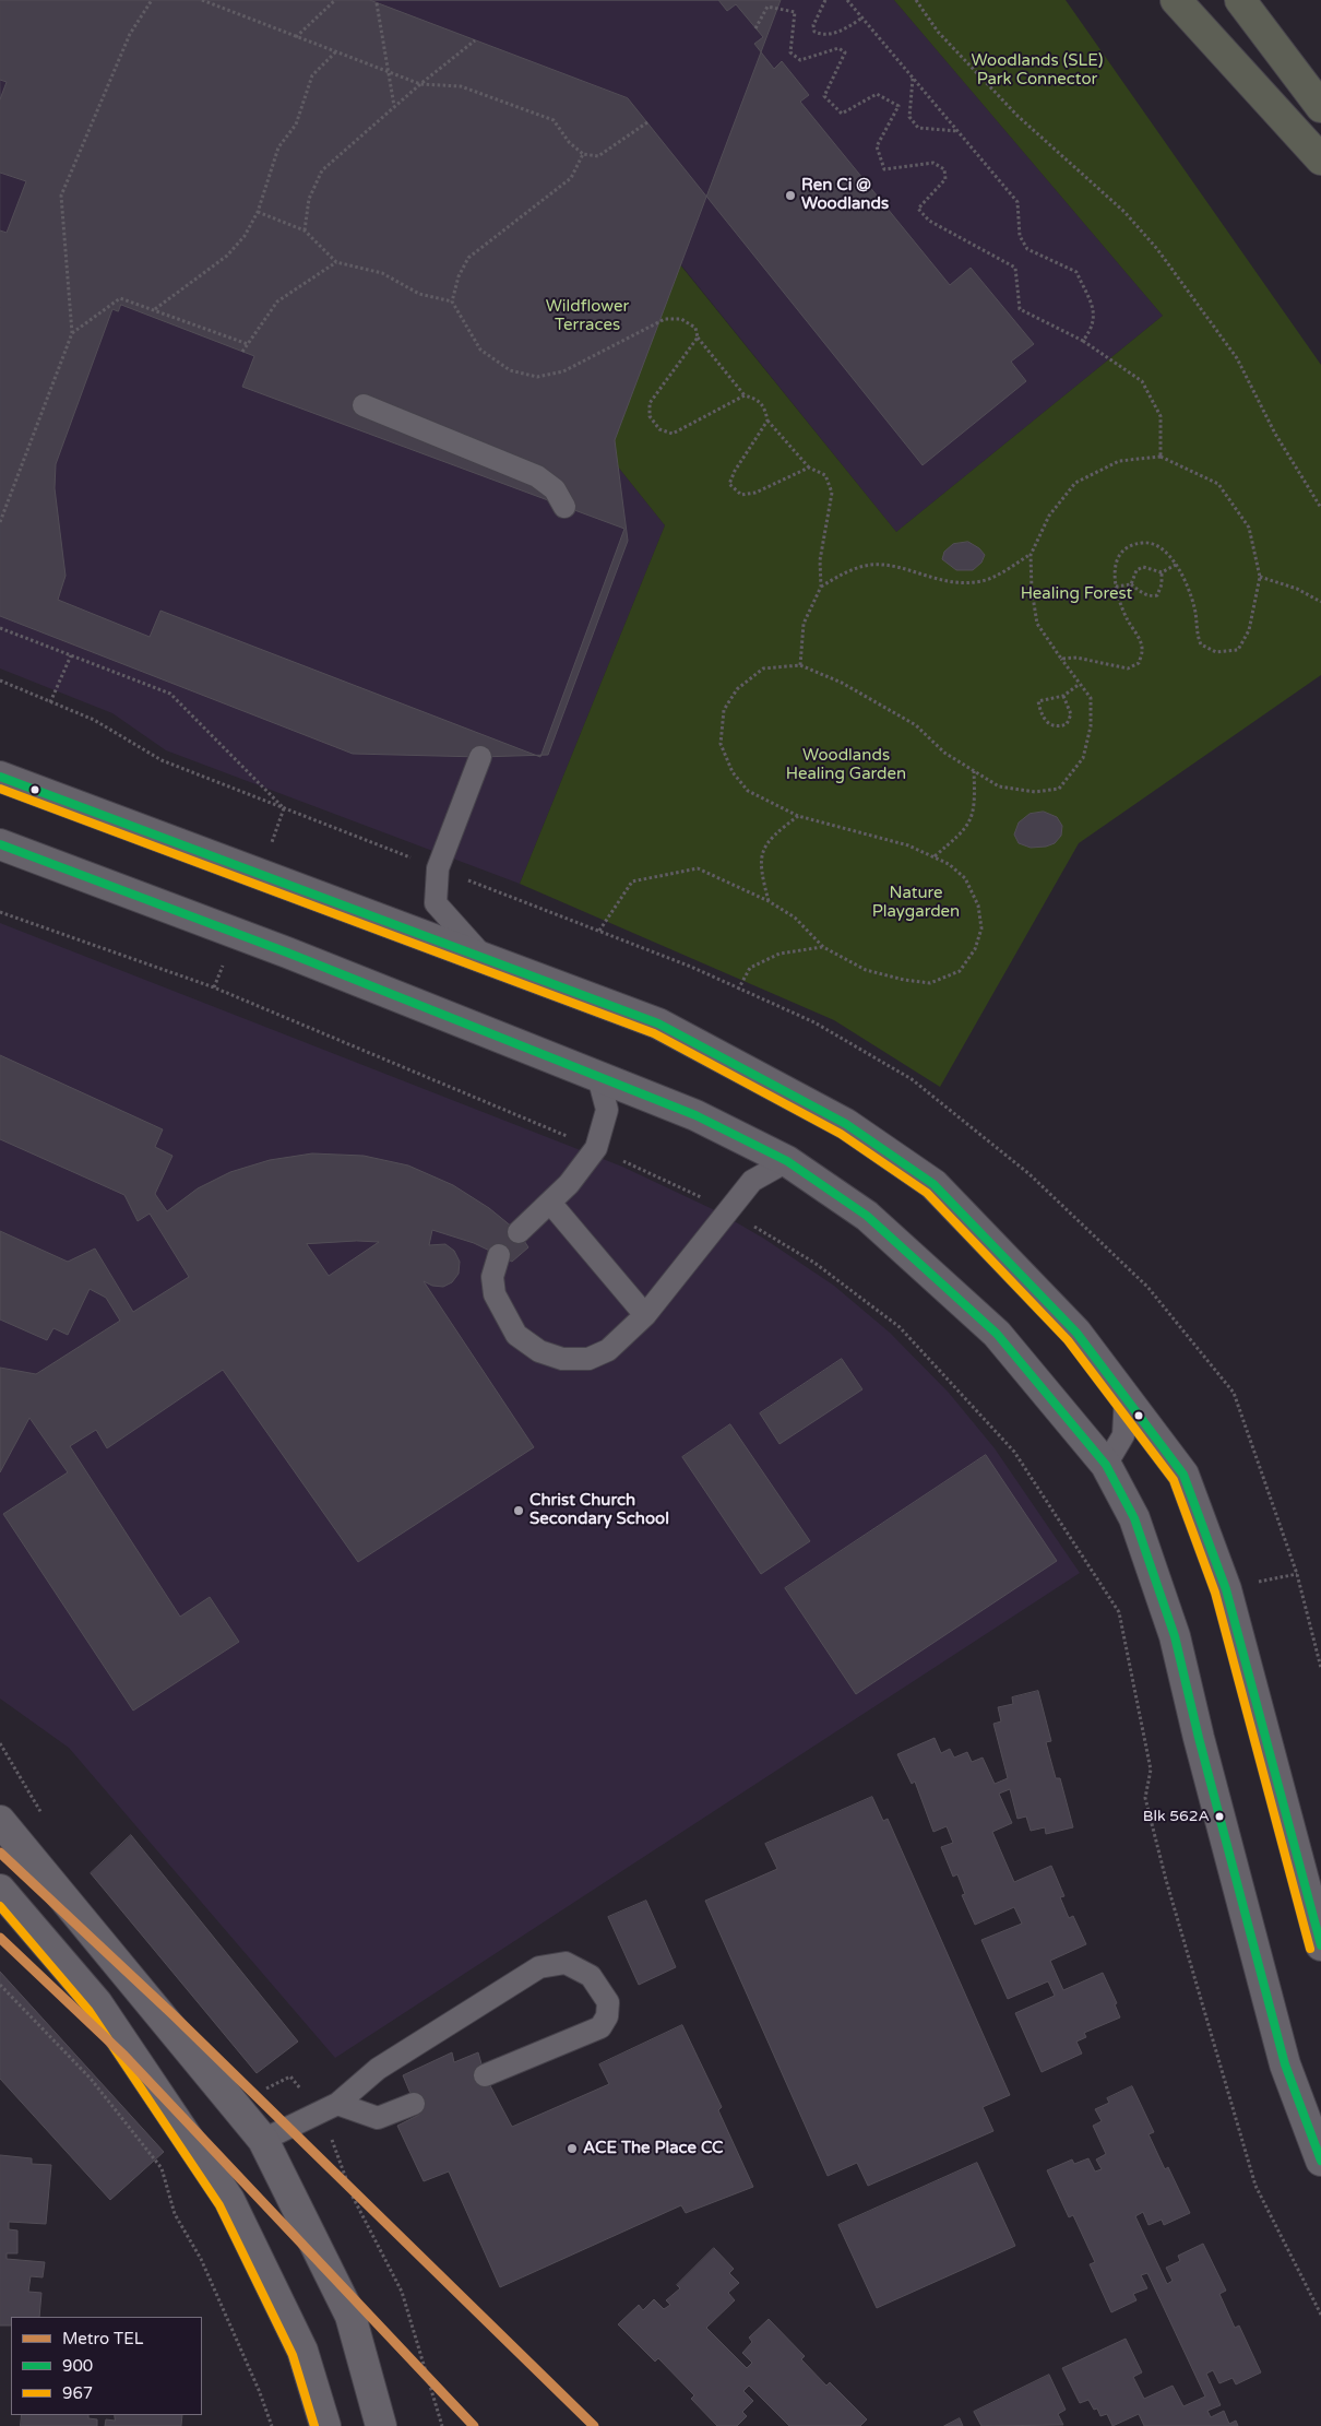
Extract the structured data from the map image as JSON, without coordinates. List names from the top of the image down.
{
  "parks": [
    "Woodlands (SLE) Park Connector",
    "Wildflower Terraces",
    "Healing Forest",
    "Woodlands Healing Garden",
    "Nature Playgarden"
  ],
  "places": [
    "Ren Ci @ Woodlands",
    "Christ Church Secondary School",
    "Blk 562A",
    "ACE The Place CC"
  ],
  "lines": ["transit line 900", "transit line 967", "metro line TEL"],
  "legend": ["Metro TEL", "900", "967"]
}
